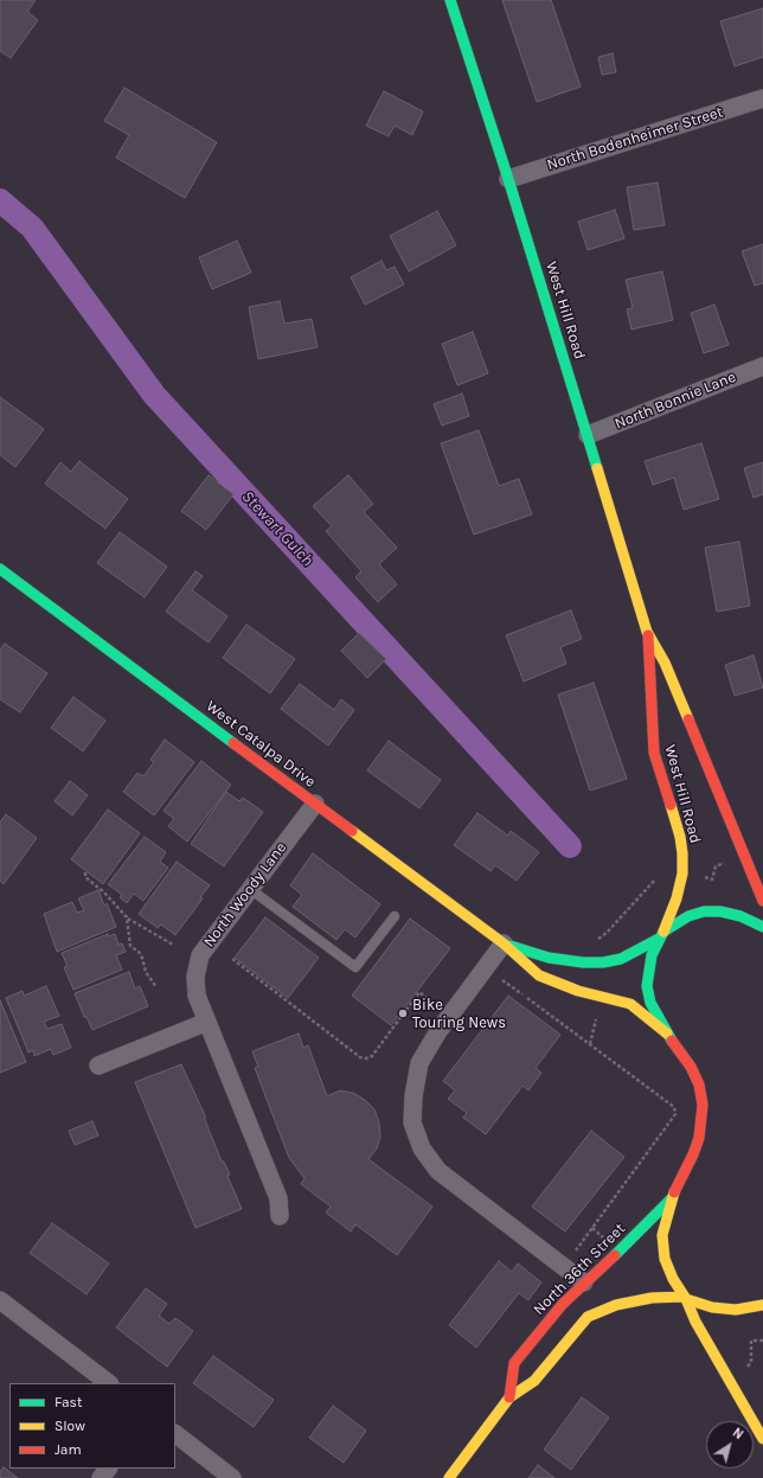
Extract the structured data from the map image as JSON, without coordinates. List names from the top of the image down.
{
  "streets": {
    "street": [
      "North Bodenheimer Street",
      "West Hill Road",
      "North Bonnie Lane",
      "West Catalpa Drive",
      "North Woody Lane",
      "North 36th Street"
    ]
  },
  "crossings": [
    ["North Bodenheimer Street", "West Hill Road"],
    ["West Hill Road", "North Bonnie Lane"],
    ["West Hill Road", "West Catalpa Drive"],
    ["West Catalpa Drive", "North Woody Lane"]
  ],
  "water": ["Stewart Gulch"],
  "places": ["Bike Touring News"],
  "legend": ["Fast", "Slow", "Jam"],
  "north": "top right"
}
